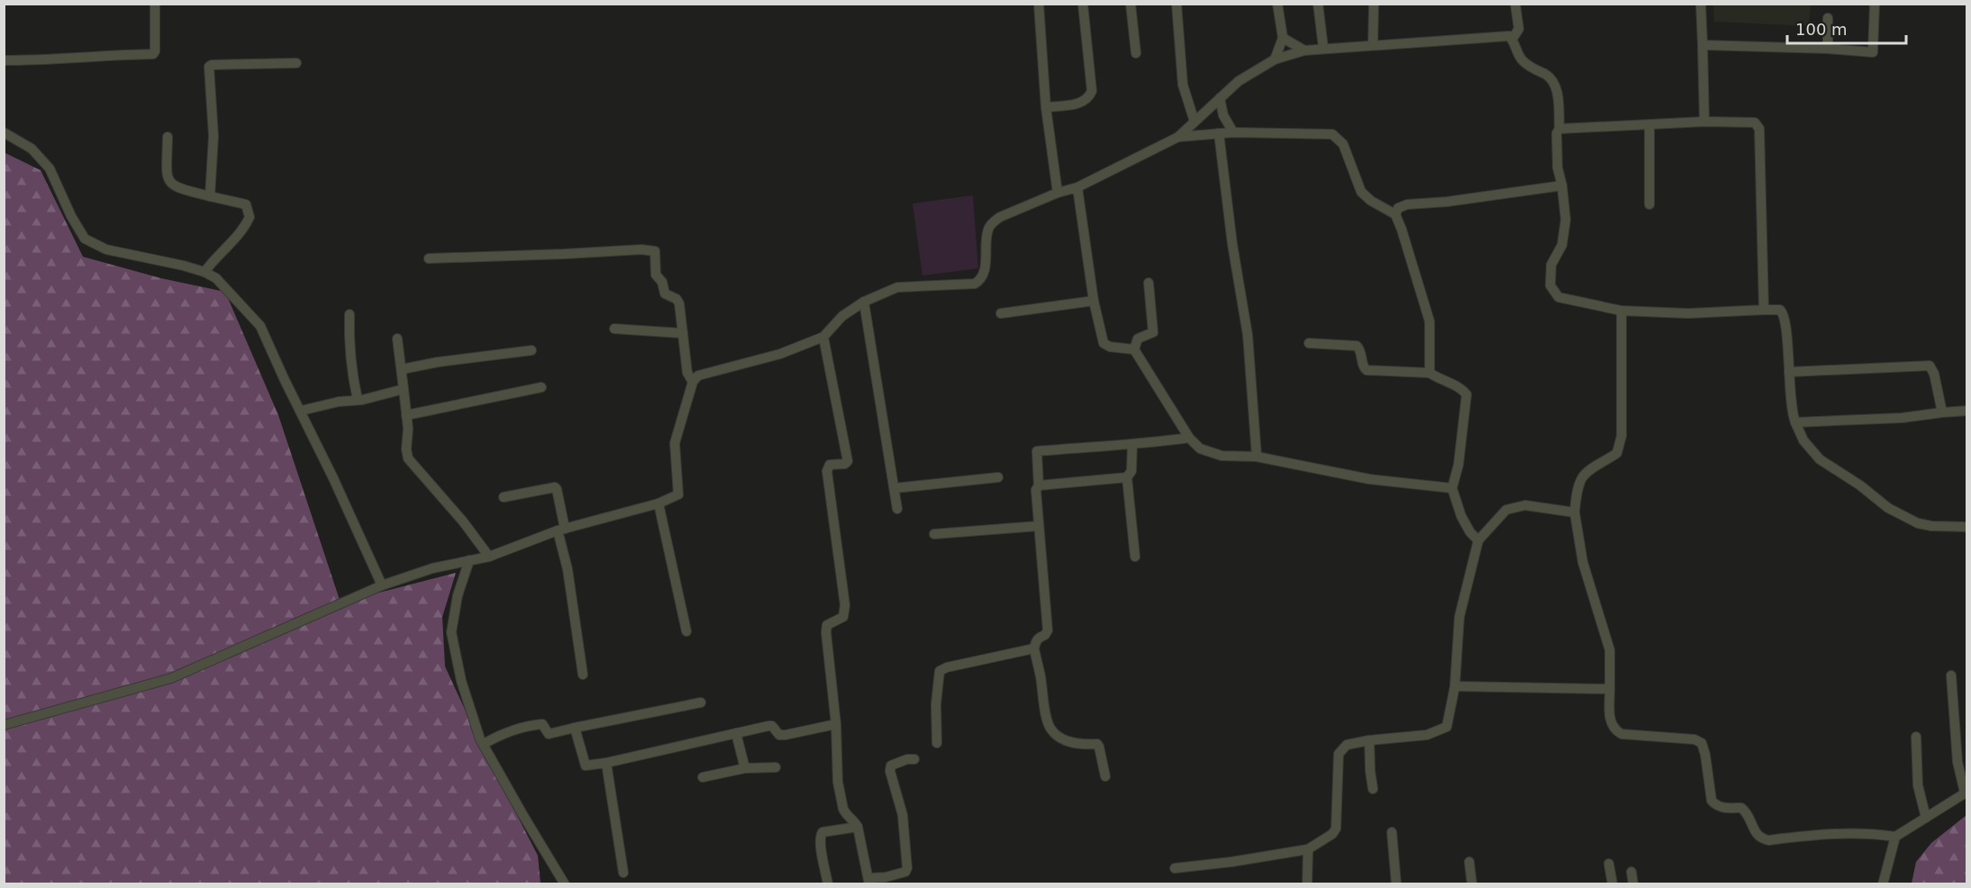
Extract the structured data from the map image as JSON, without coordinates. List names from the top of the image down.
{
  "scale_bar": "100 m"
}
